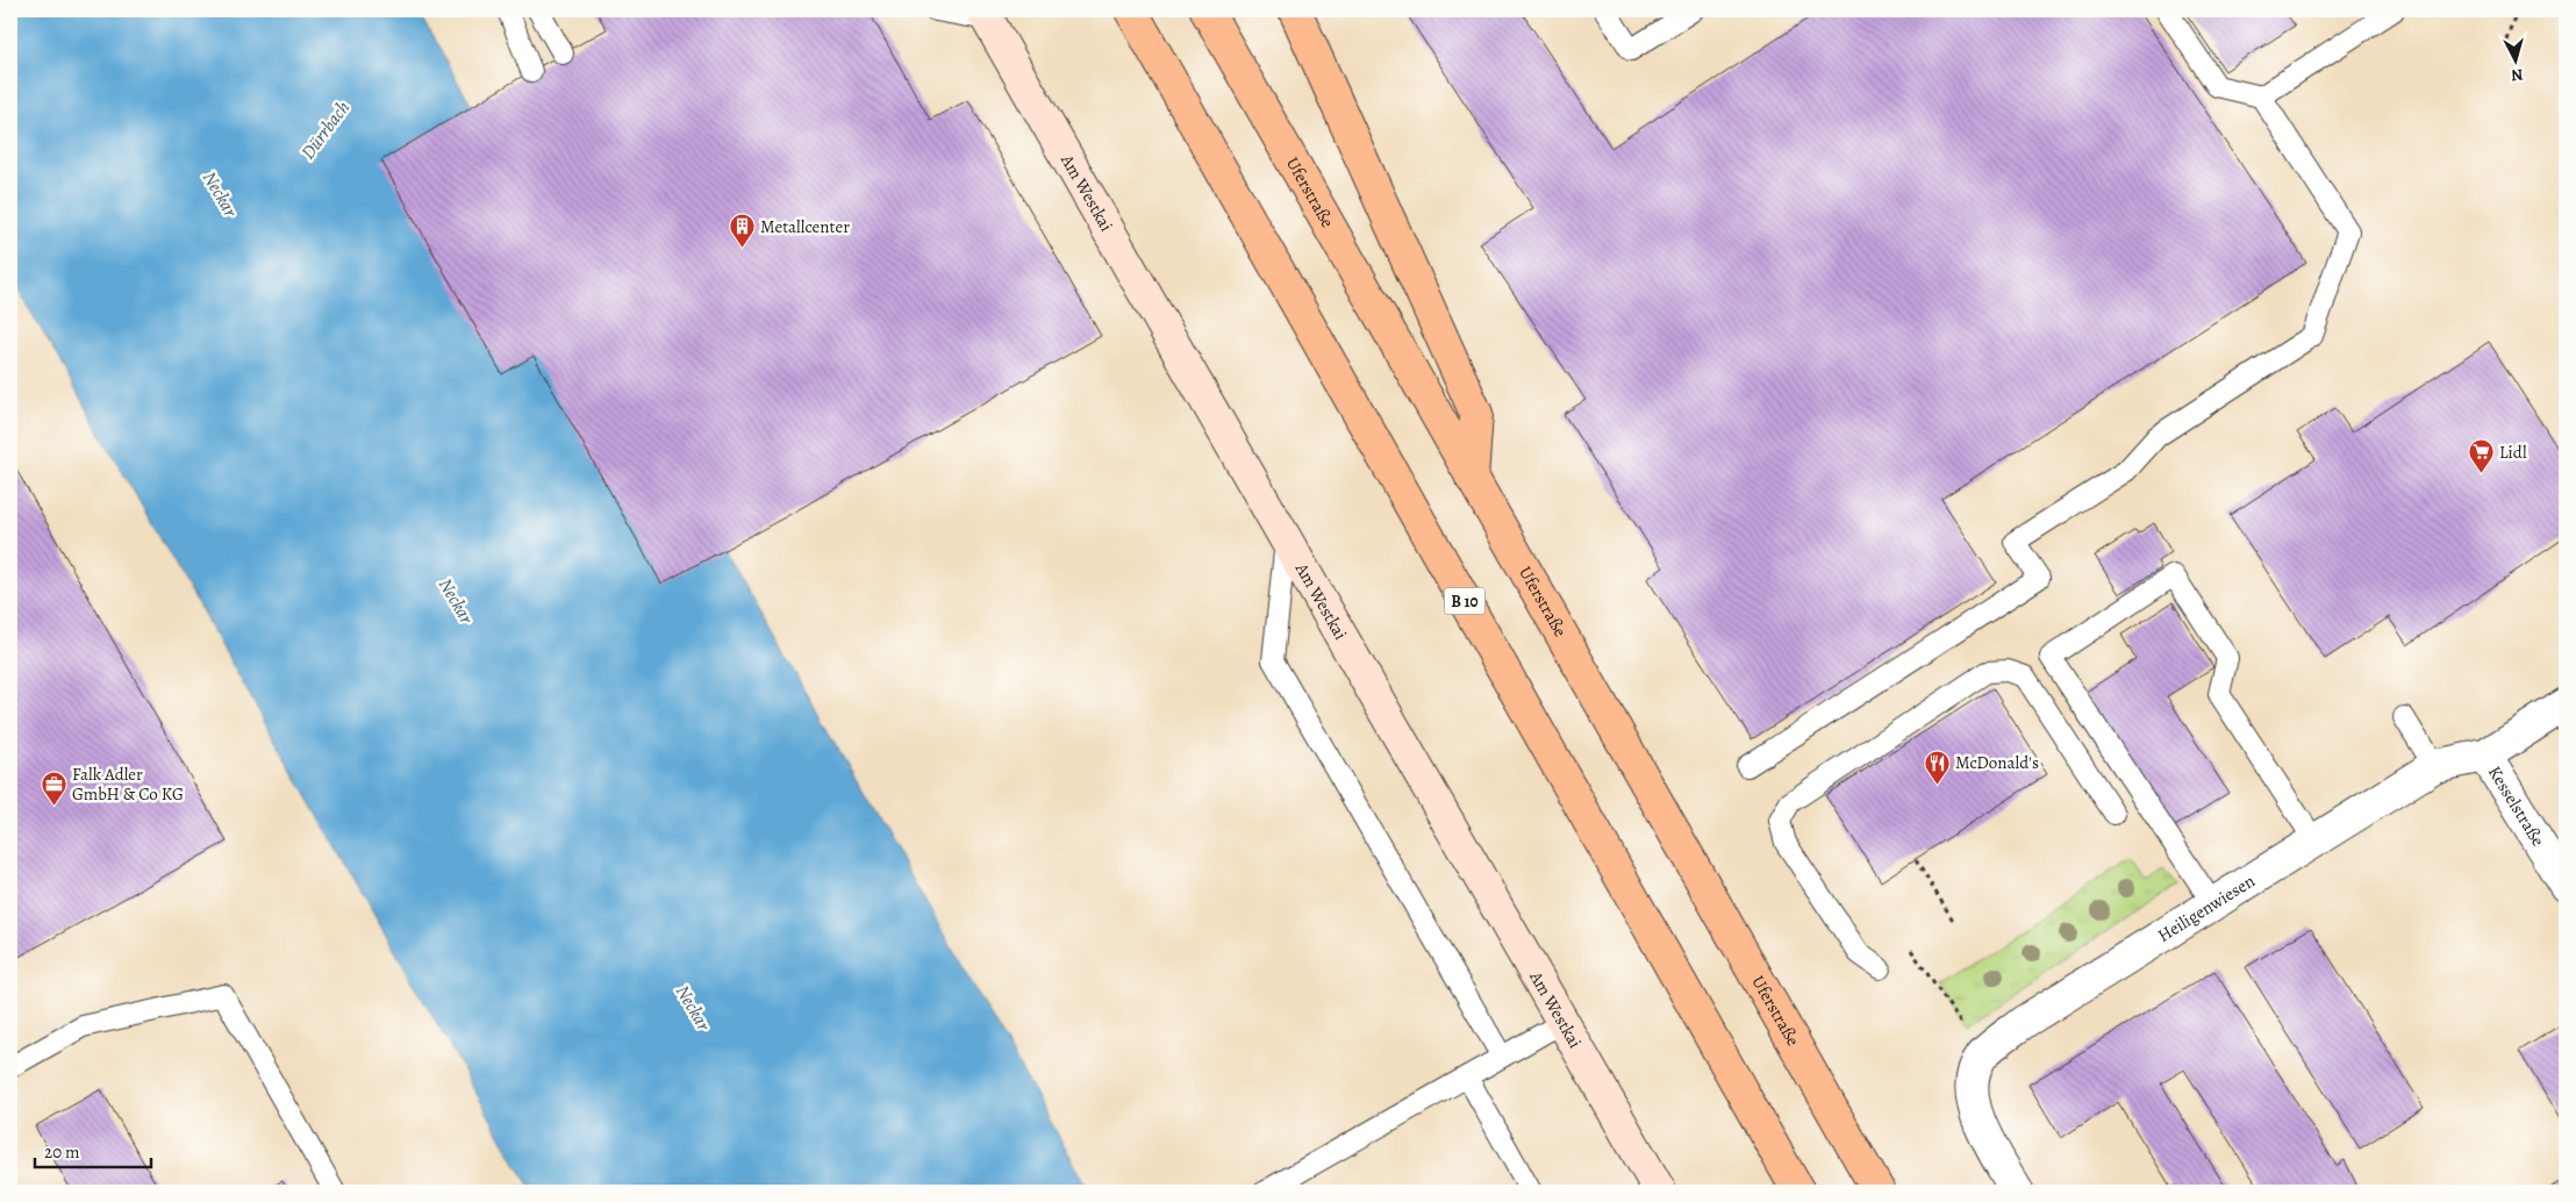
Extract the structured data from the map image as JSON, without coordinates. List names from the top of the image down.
{
  "streets": {
    "highway": ["Uferstraße", "B 10"],
    "main road": ["Am Westkai"],
    "street": ["Kesselstraße", "Heiligenwiesen"]
  },
  "crossings": [
    ["Kesselstraße", "Heiligenwiesen"]
  ],
  "water": ["Dürrbach", "Neckar"],
  "places": {
    "building": ["Metallcenter"],
    "supermarket": ["Lidl"],
    "restaurant": ["McDonald's"],
    "office": ["Falk Adler GmbH & Co KG"]
  },
  "scale_bar": "20 m",
  "north": "bottom"
}
